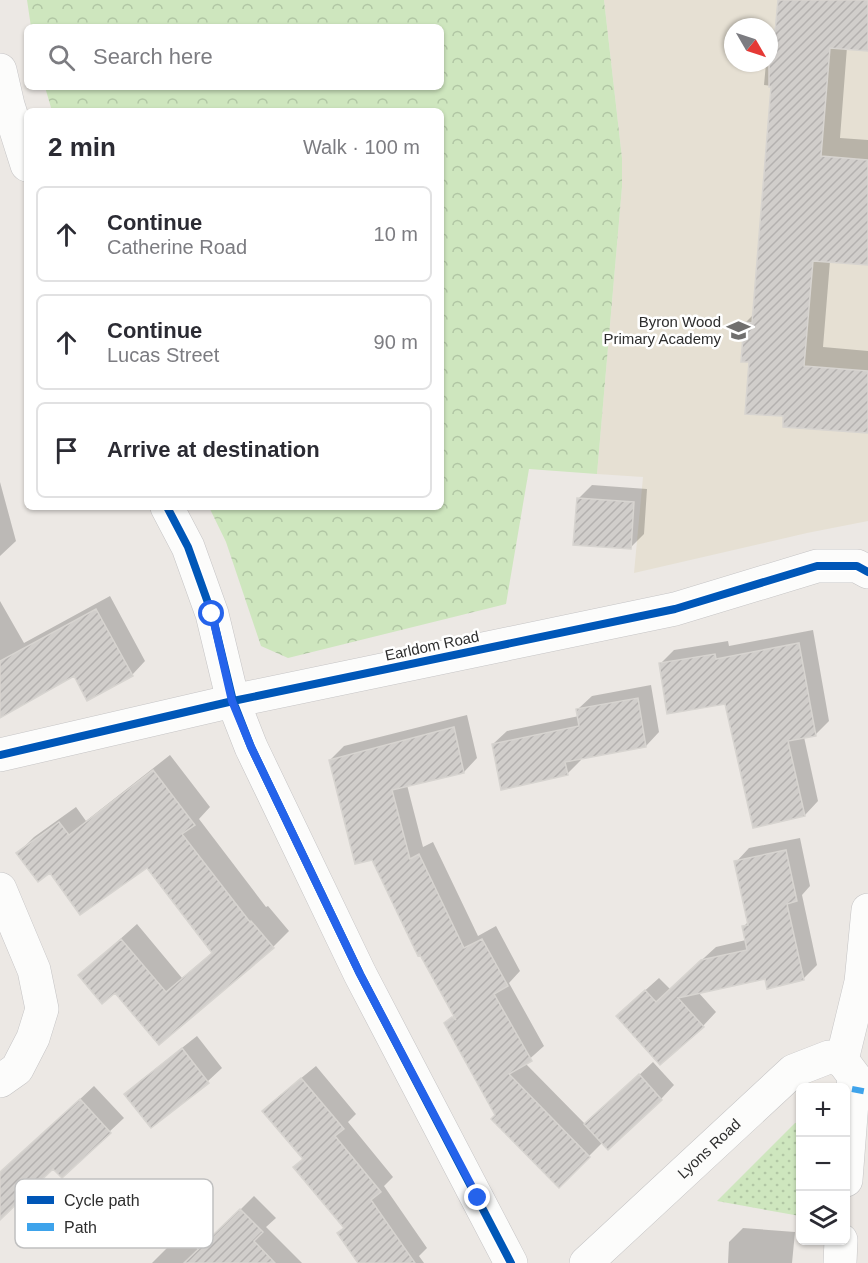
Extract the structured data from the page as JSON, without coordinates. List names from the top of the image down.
{
  "streets": {
    "street": ["Earldom Road", "Lyons Road"]
  },
  "places": {
    "school or university": ["Byron Wood Primary Academy"]
  },
  "legend": ["Cycle path", "Path"],
  "north": "bottom right",
  "page": {
    "search": "Search here",
    "heading": ["2 min", "Walk · 100 m"],
    "list": [
      ["Continue", "Catherine Road", "10 m"],
      ["Continue", "Lucas Street", "90 m"],
      "Arrive at destination"
    ],
    "map_buttons": ["+", "−"]
  }
}
